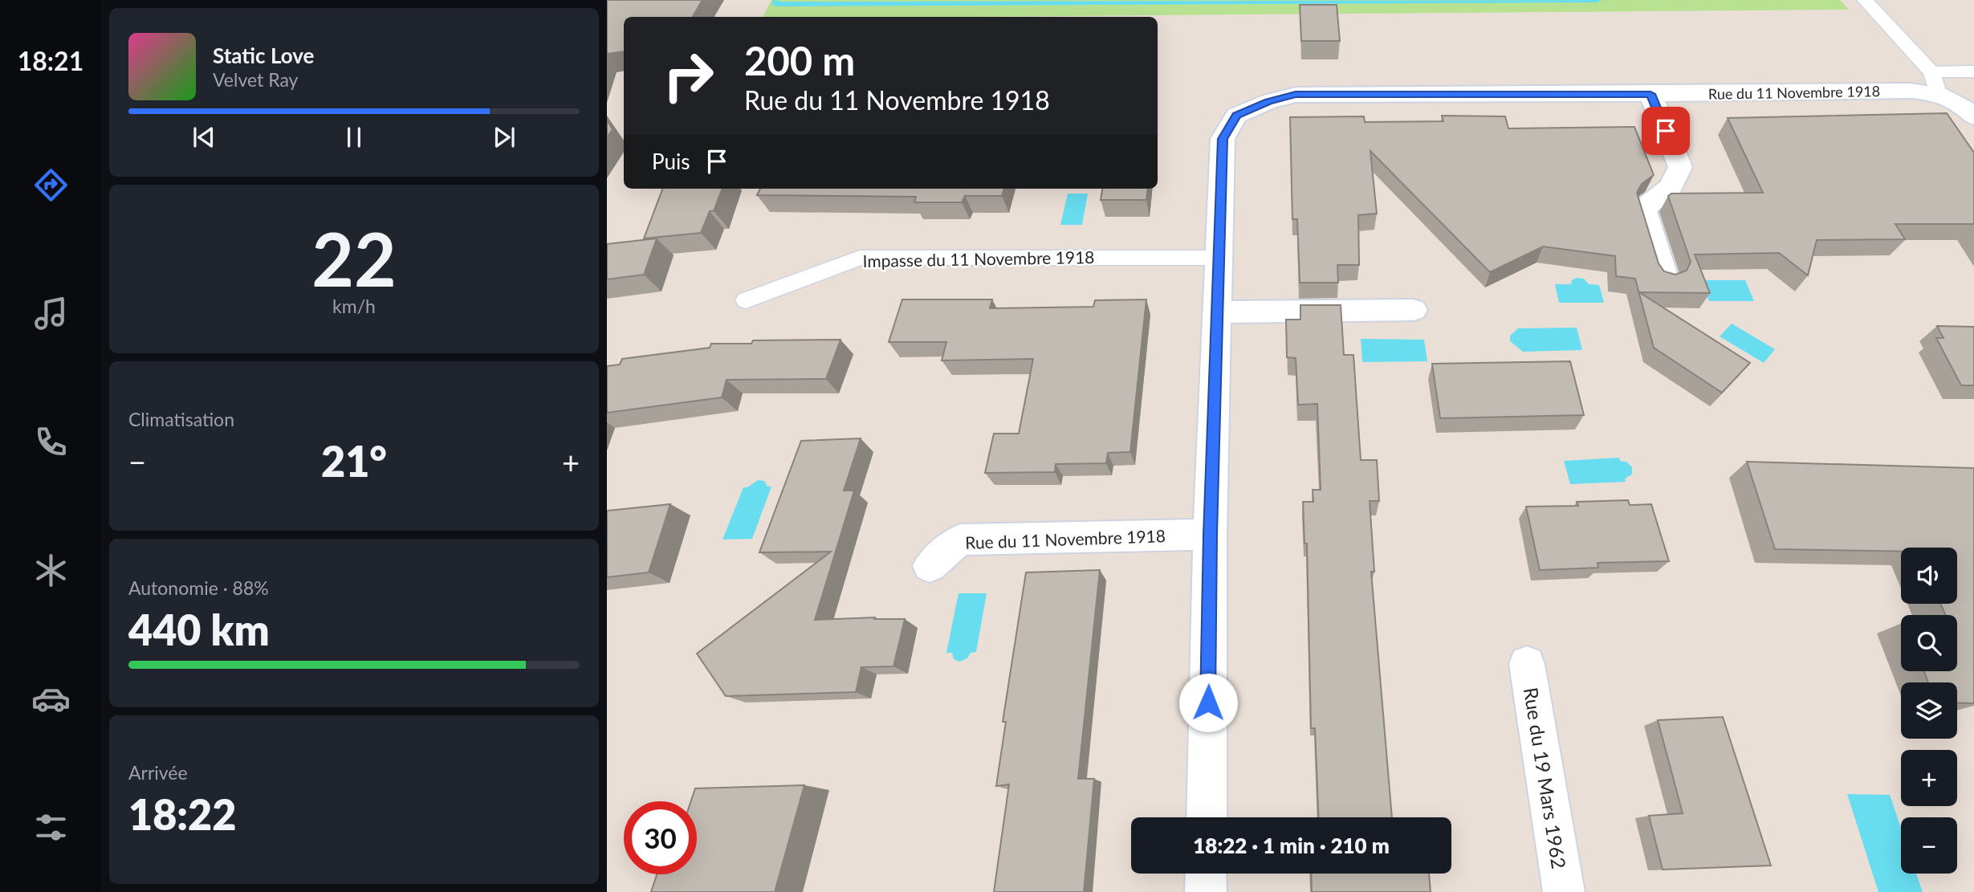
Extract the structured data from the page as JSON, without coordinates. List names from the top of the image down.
{
  "streets": {
    "street": ["Rue du 11 Novembre 1918", "Rue du 19 Mars 1962"],
    "lane": ["Impasse du 11 Novembre 1918"]
  },
  "crossings": [
    ["Rue du 11 Novembre 1918", "Impasse du 11 Novembre 1918"]
  ],
  "page": {
    "tabs": "18:21",
    "turn": ["200 m", "Rue du 11 Novembre 1918"],
    "song": ["Static Love", "Velvet Ray"],
    "then": "Puis",
    "tile": [
      ["22", "km/h"],
      "Climatisation",
      ["Autonomie · 88%", "440 km"],
      ["Arrivée", "18:22"]
    ],
    "heat": ["−", "21°", "+"],
    "map_buttons": ["+", "−"],
    "limit": "30",
    "trip": "18:22 · 1 min · 210 m"
  }
}
